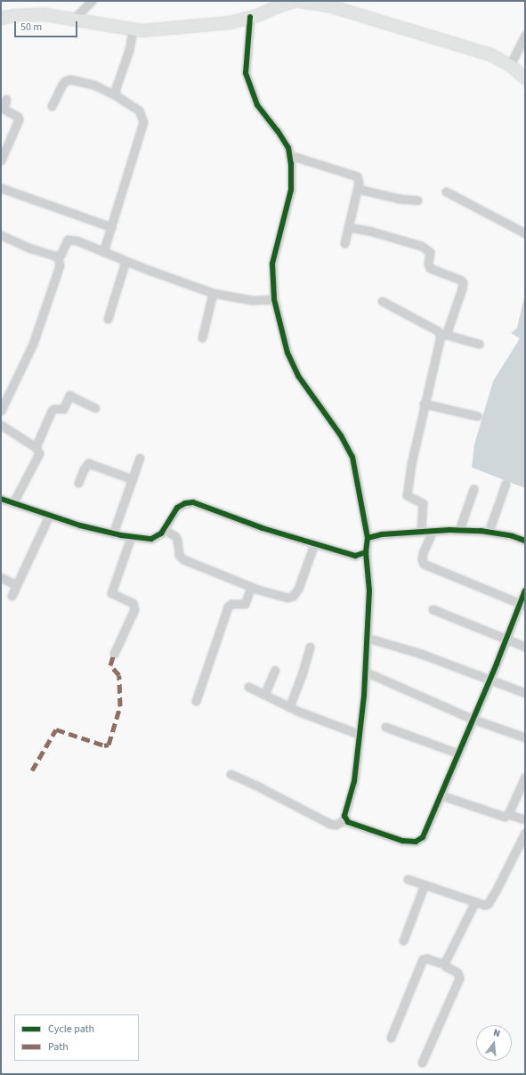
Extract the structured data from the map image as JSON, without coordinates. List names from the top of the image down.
{
  "legend": ["Cycle path", "Path"],
  "scale_bar": "50 m",
  "north": "top"
}
